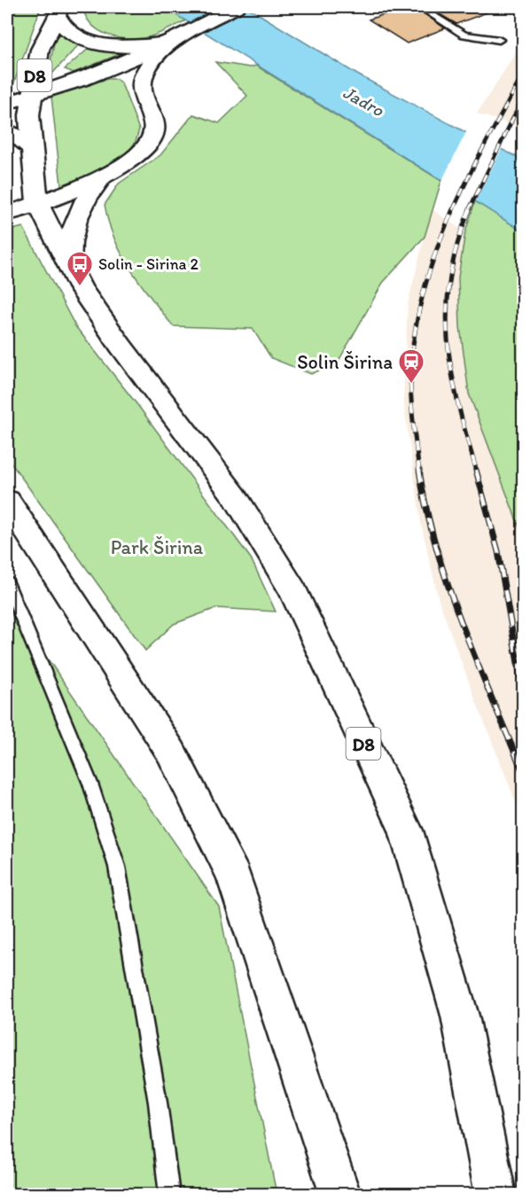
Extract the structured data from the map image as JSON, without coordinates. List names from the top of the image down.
{
  "streets": {
    "main road": ["D8"]
  },
  "water": ["Jadro"],
  "parks": ["Park Širina"],
  "places": {
    "bus stop": ["Solin - Sirina 2"],
    "station": ["Solin Širina"]
  }
}
